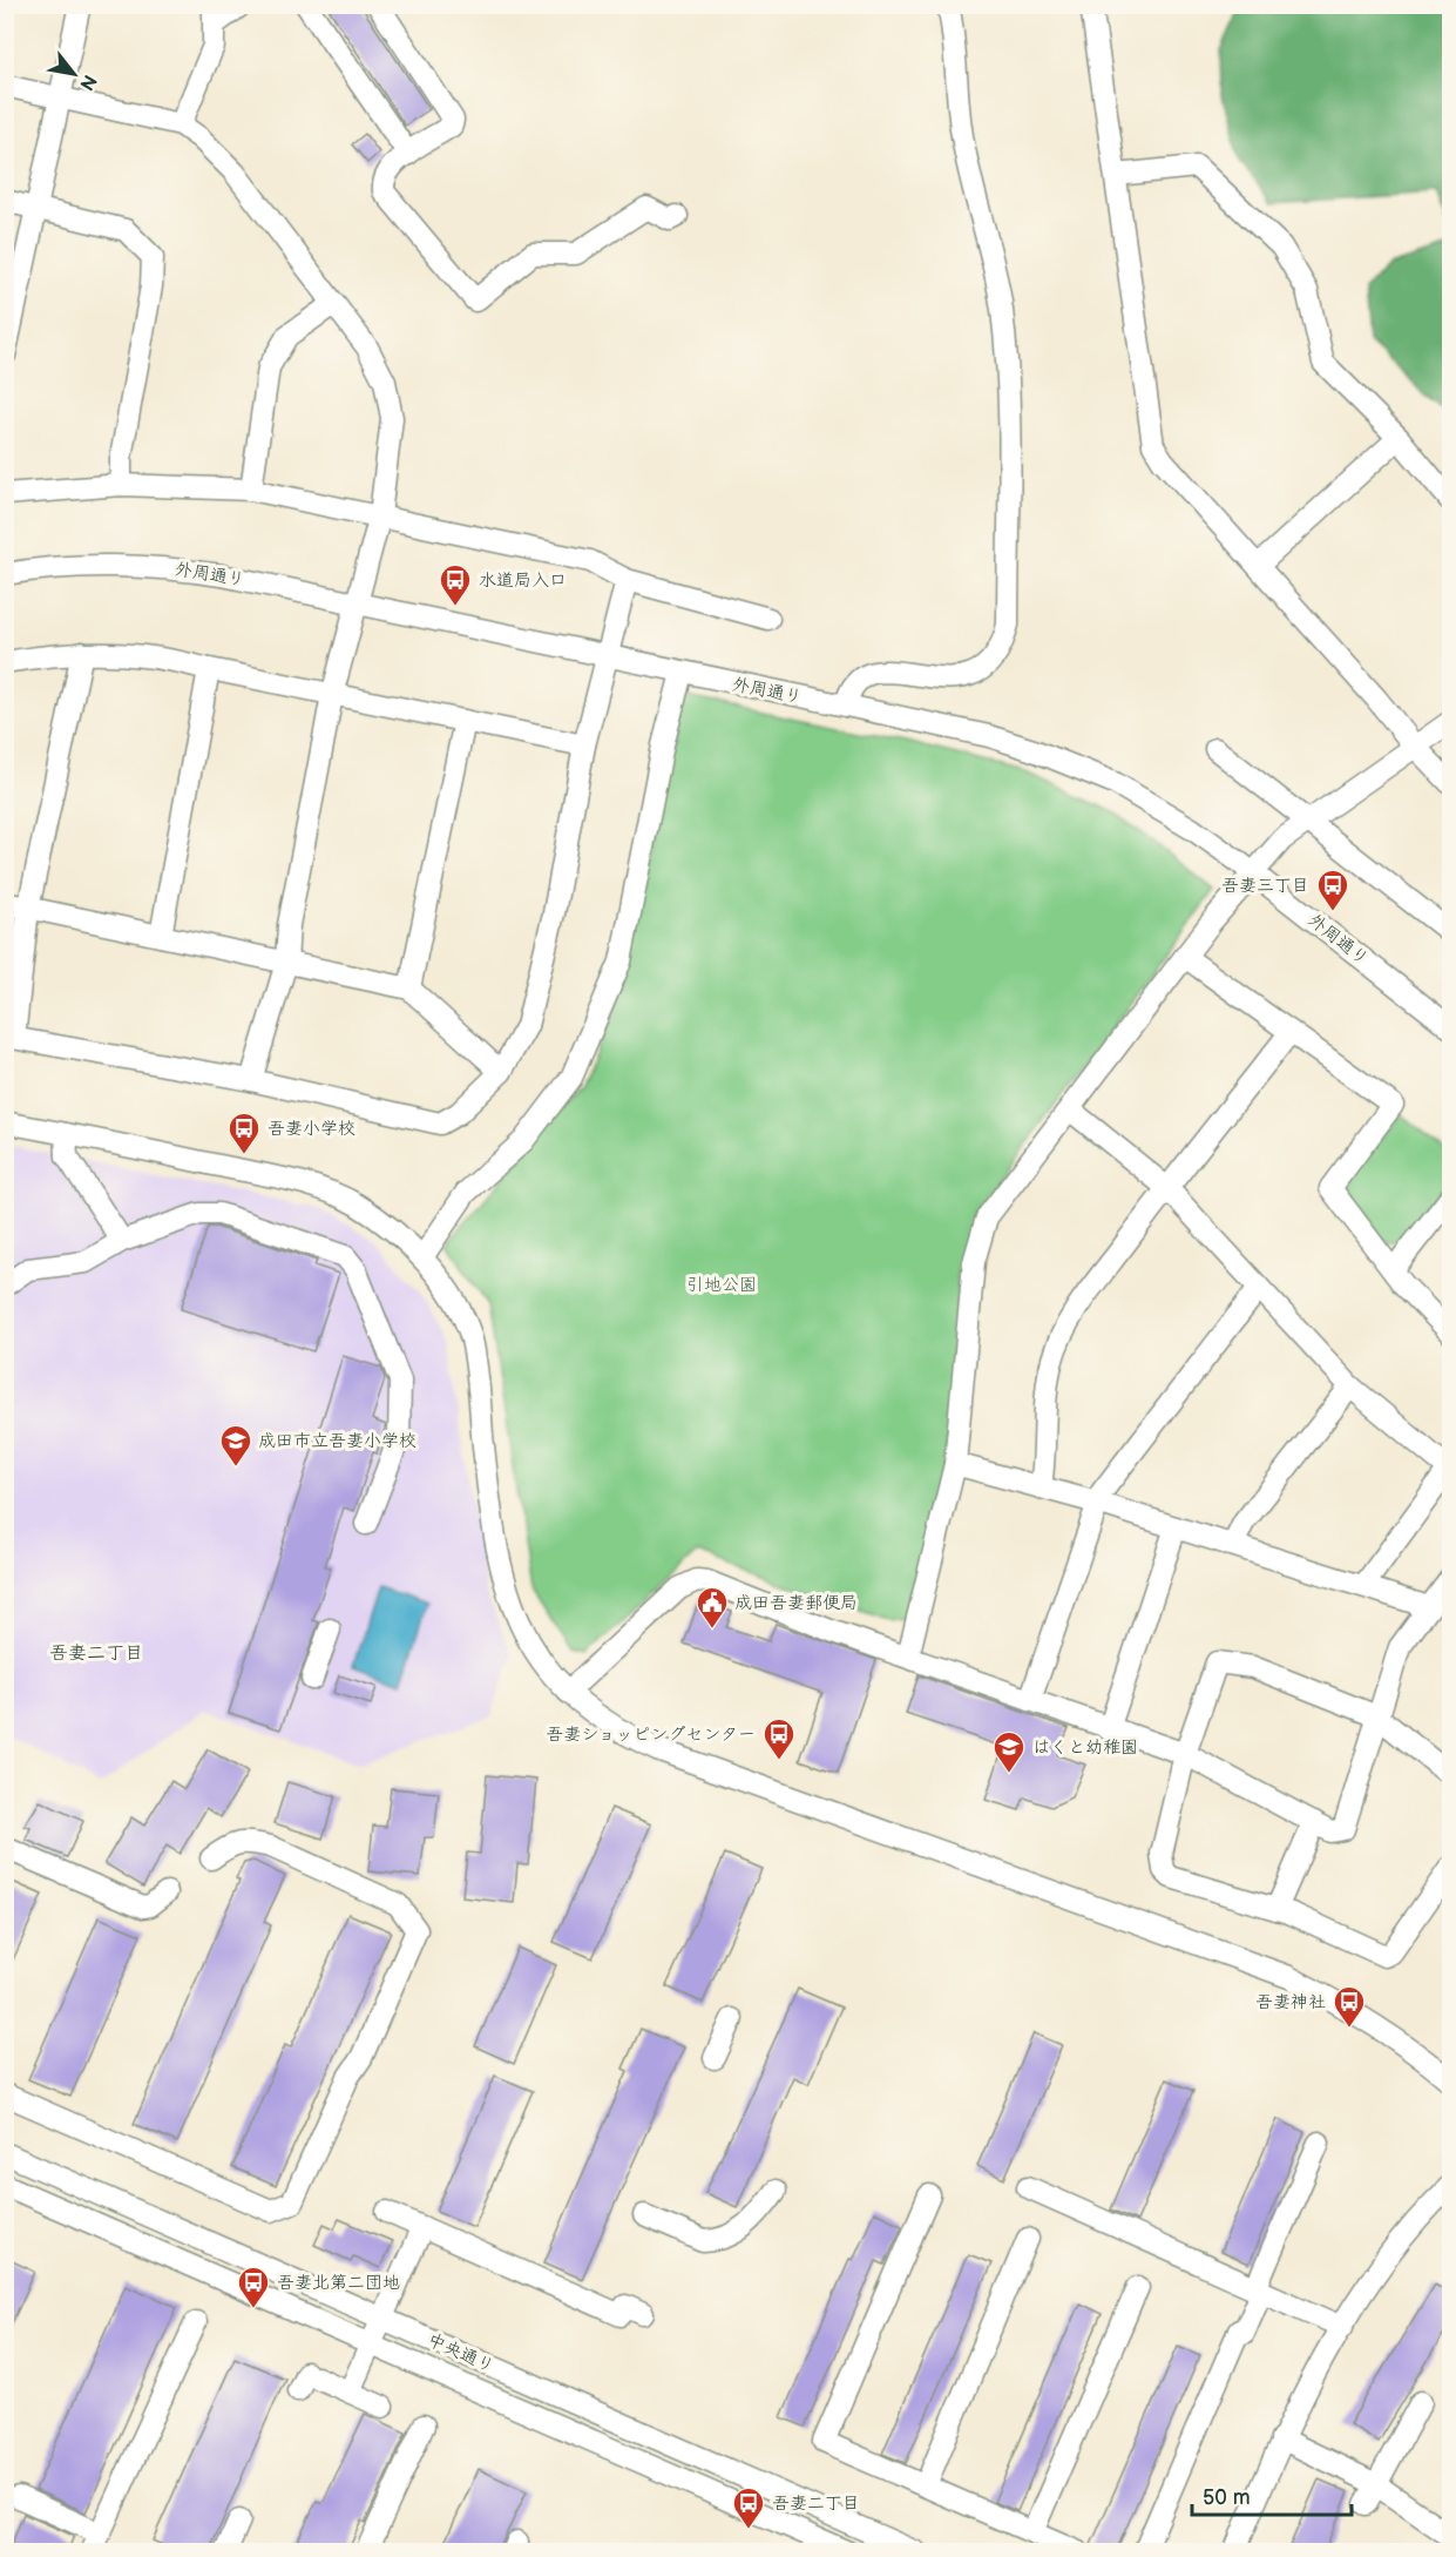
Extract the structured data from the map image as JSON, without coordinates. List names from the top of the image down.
{
  "streets": {
    "street": ["外周通り", "中央通り"]
  },
  "districts": ["吾妻二丁目"],
  "parks": ["引地公園"],
  "places": {
    "bus stop": [
      "水道局入口",
      "吾妻三丁目",
      "吾妻小学校",
      "吾妻ショッピングセンター",
      "吾妻神社",
      "吾妻北第二団地",
      "吾妻二丁目"
    ],
    "school or university": ["成田市立吾妻小学校", "はくと幼稚園"],
    "public building": ["成田吾妻郵便局"]
  },
  "scale_bar": "50 m",
  "north": "bottom right"
}
